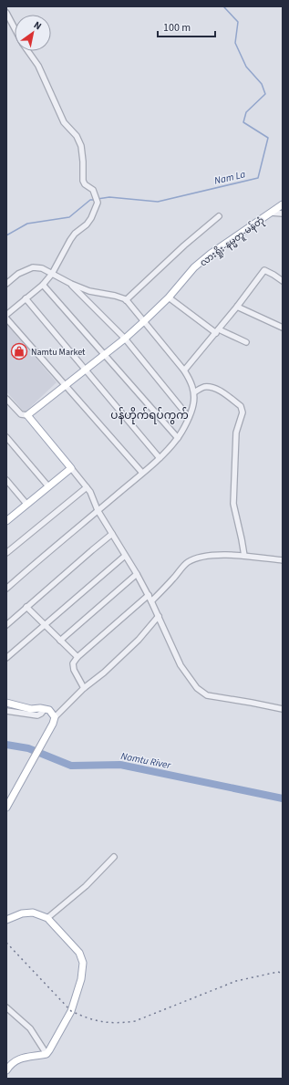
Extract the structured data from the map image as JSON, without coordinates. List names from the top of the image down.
{
  "streets": {
    "main road": ["လားရှိုး-နမ္မတူ-မန်တုံ"]
  },
  "districts": ["ပန်ဟိုက်ရပ်ကွက်"],
  "water": ["Nam La", "Namtu River"],
  "places": {
    "shop": ["Namtu Market"]
  },
  "scale_bar": "100 m",
  "north": "top right"
}
